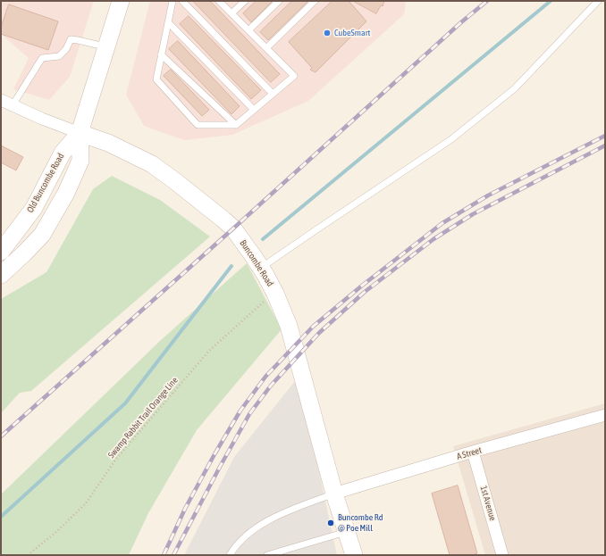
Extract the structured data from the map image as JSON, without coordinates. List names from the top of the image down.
{
  "streets": {
    "street": [
      "Old Buncombe Road",
      "Buncombe Road",
      "A Street",
      "1st Avenue"
    ],
    "path": ["Swamp Rabbit Trail Orange Line"]
  },
  "crossings": [
    ["Old Buncombe Road", "Buncombe Road"],
    ["Buncombe Road", "Swamp Rabbit Trail Orange Line"],
    ["Buncombe Road", "A Street"],
    ["A Street", "1st Avenue"]
  ],
  "places": ["CubeSmart", "Buncombe Rd @ Poe Mill"]
}
